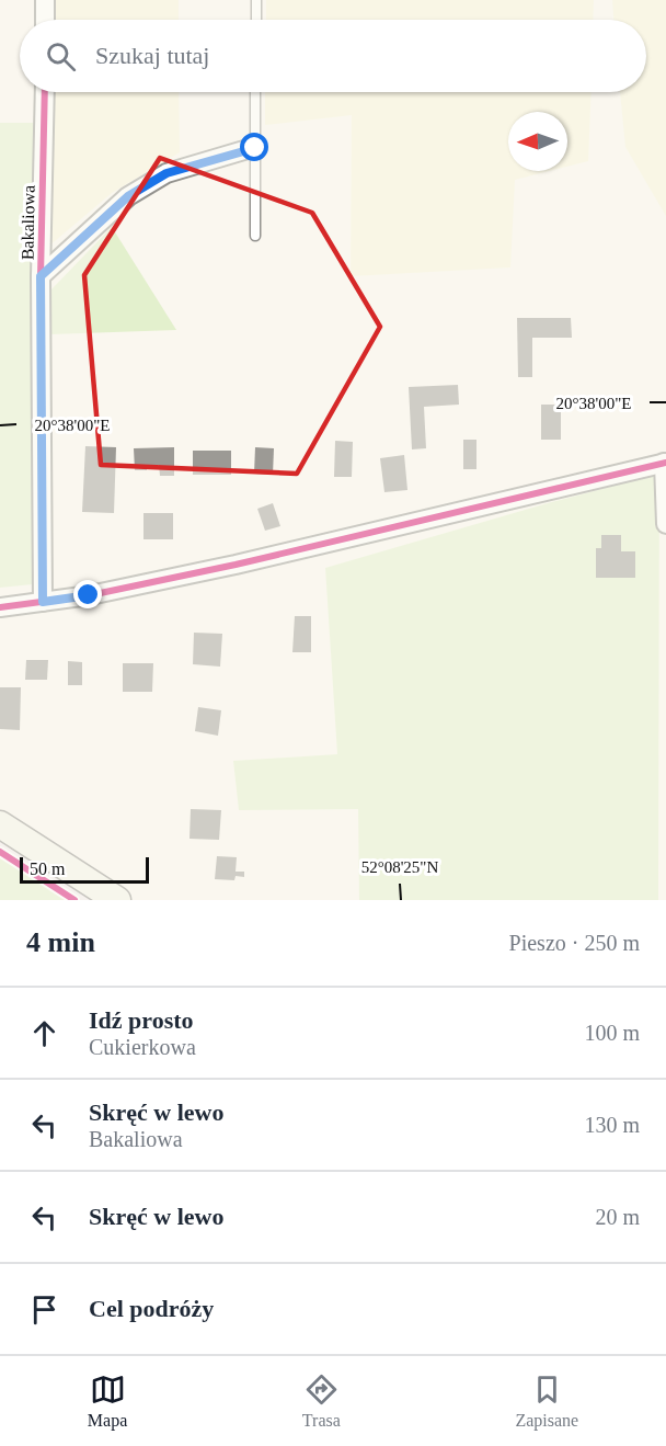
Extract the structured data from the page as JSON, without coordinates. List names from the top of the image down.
{
  "streets": {
    "street": ["Bakaliowa"]
  },
  "scale_bar": "50 m",
  "north": "left",
  "page": {
    "search": "Szukaj tutaj",
    "scale": "50 m",
    "heading": ["4 min", "Pieszo · 250 m"],
    "list": [
      ["Idź prosto", "Cukierkowa", "100 m"],
      ["Skręć w lewo", "Bakaliowa", "130 m"],
      ["Skręć w lewo", "20 m"],
      "Cel podróży"
    ],
    "nav": ["Mapa", "Trasa", "Zapisane"]
  },
  "coordinates": ["20°38'00\"E", "52°08'25\"N"]
}
